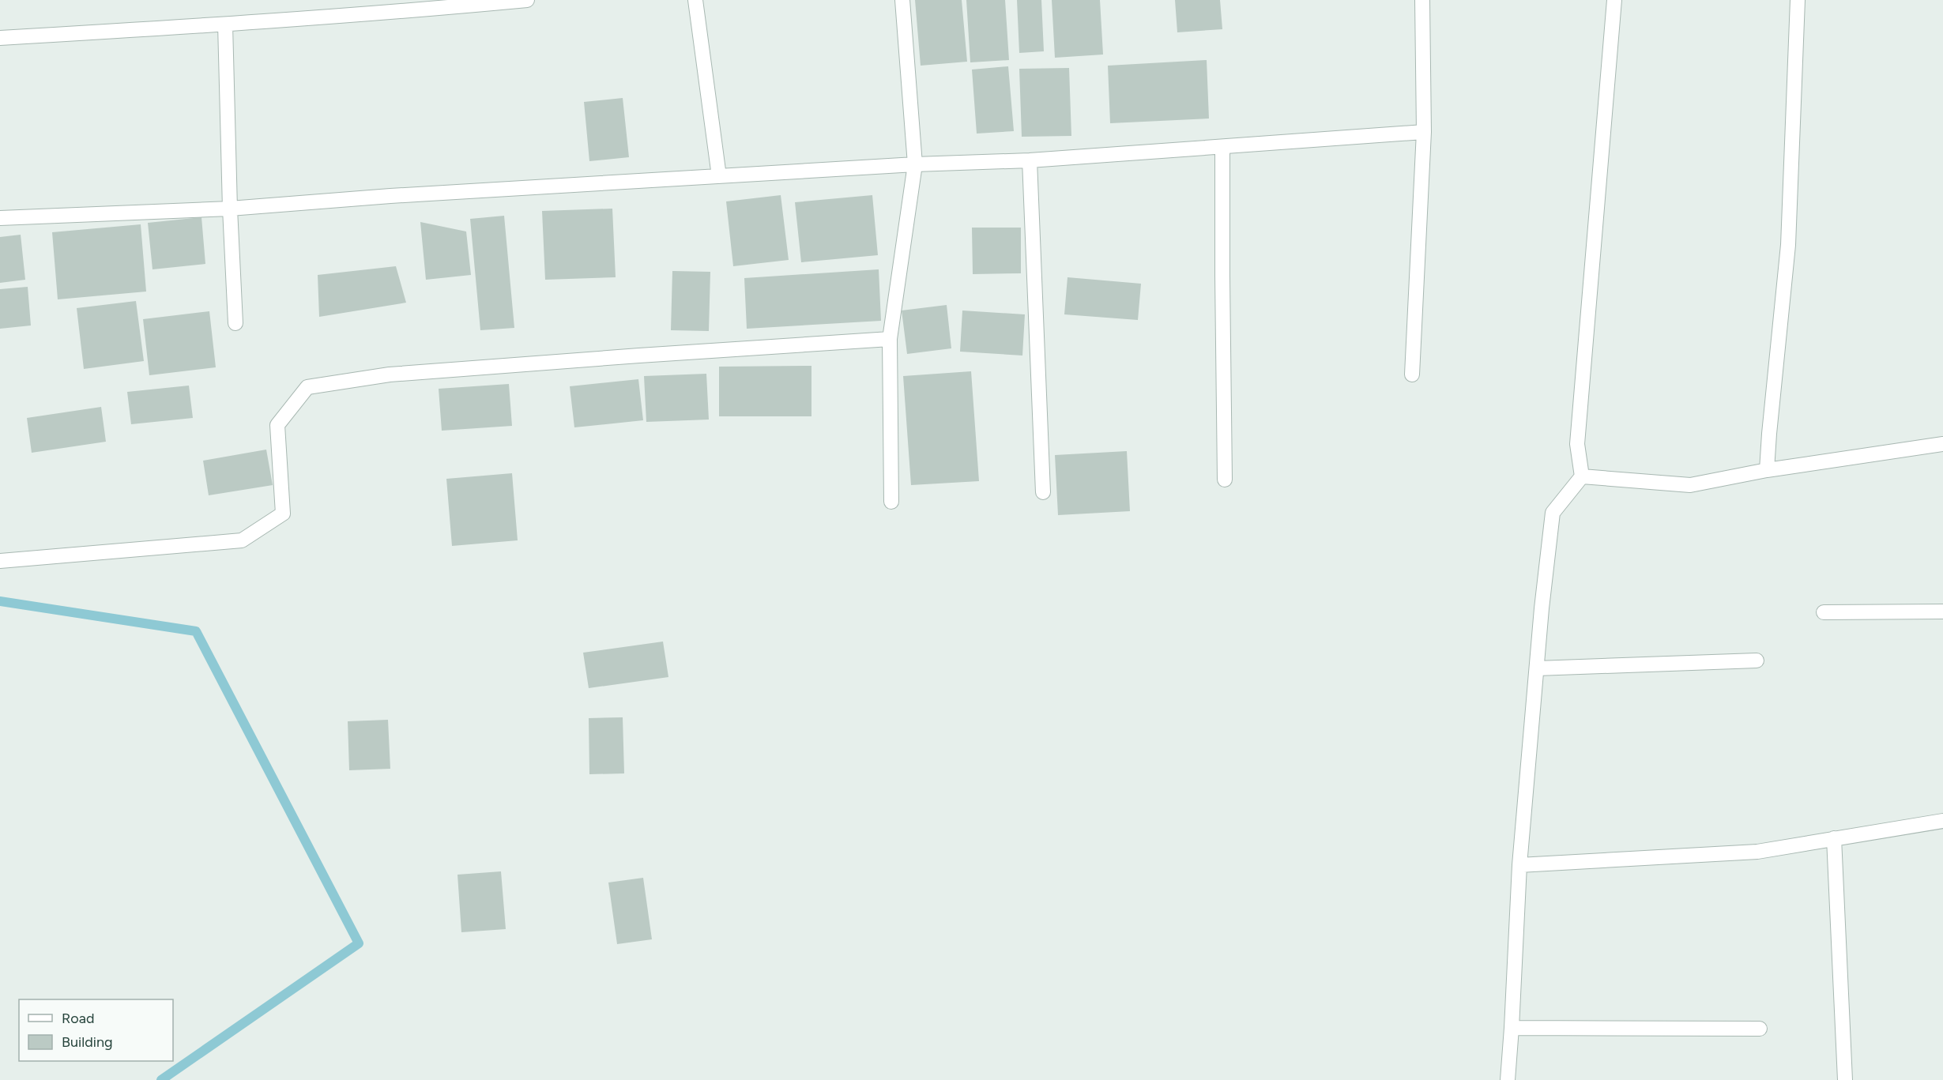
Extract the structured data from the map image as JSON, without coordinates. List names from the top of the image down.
{
  "legend": ["Road", "Building"]
}
